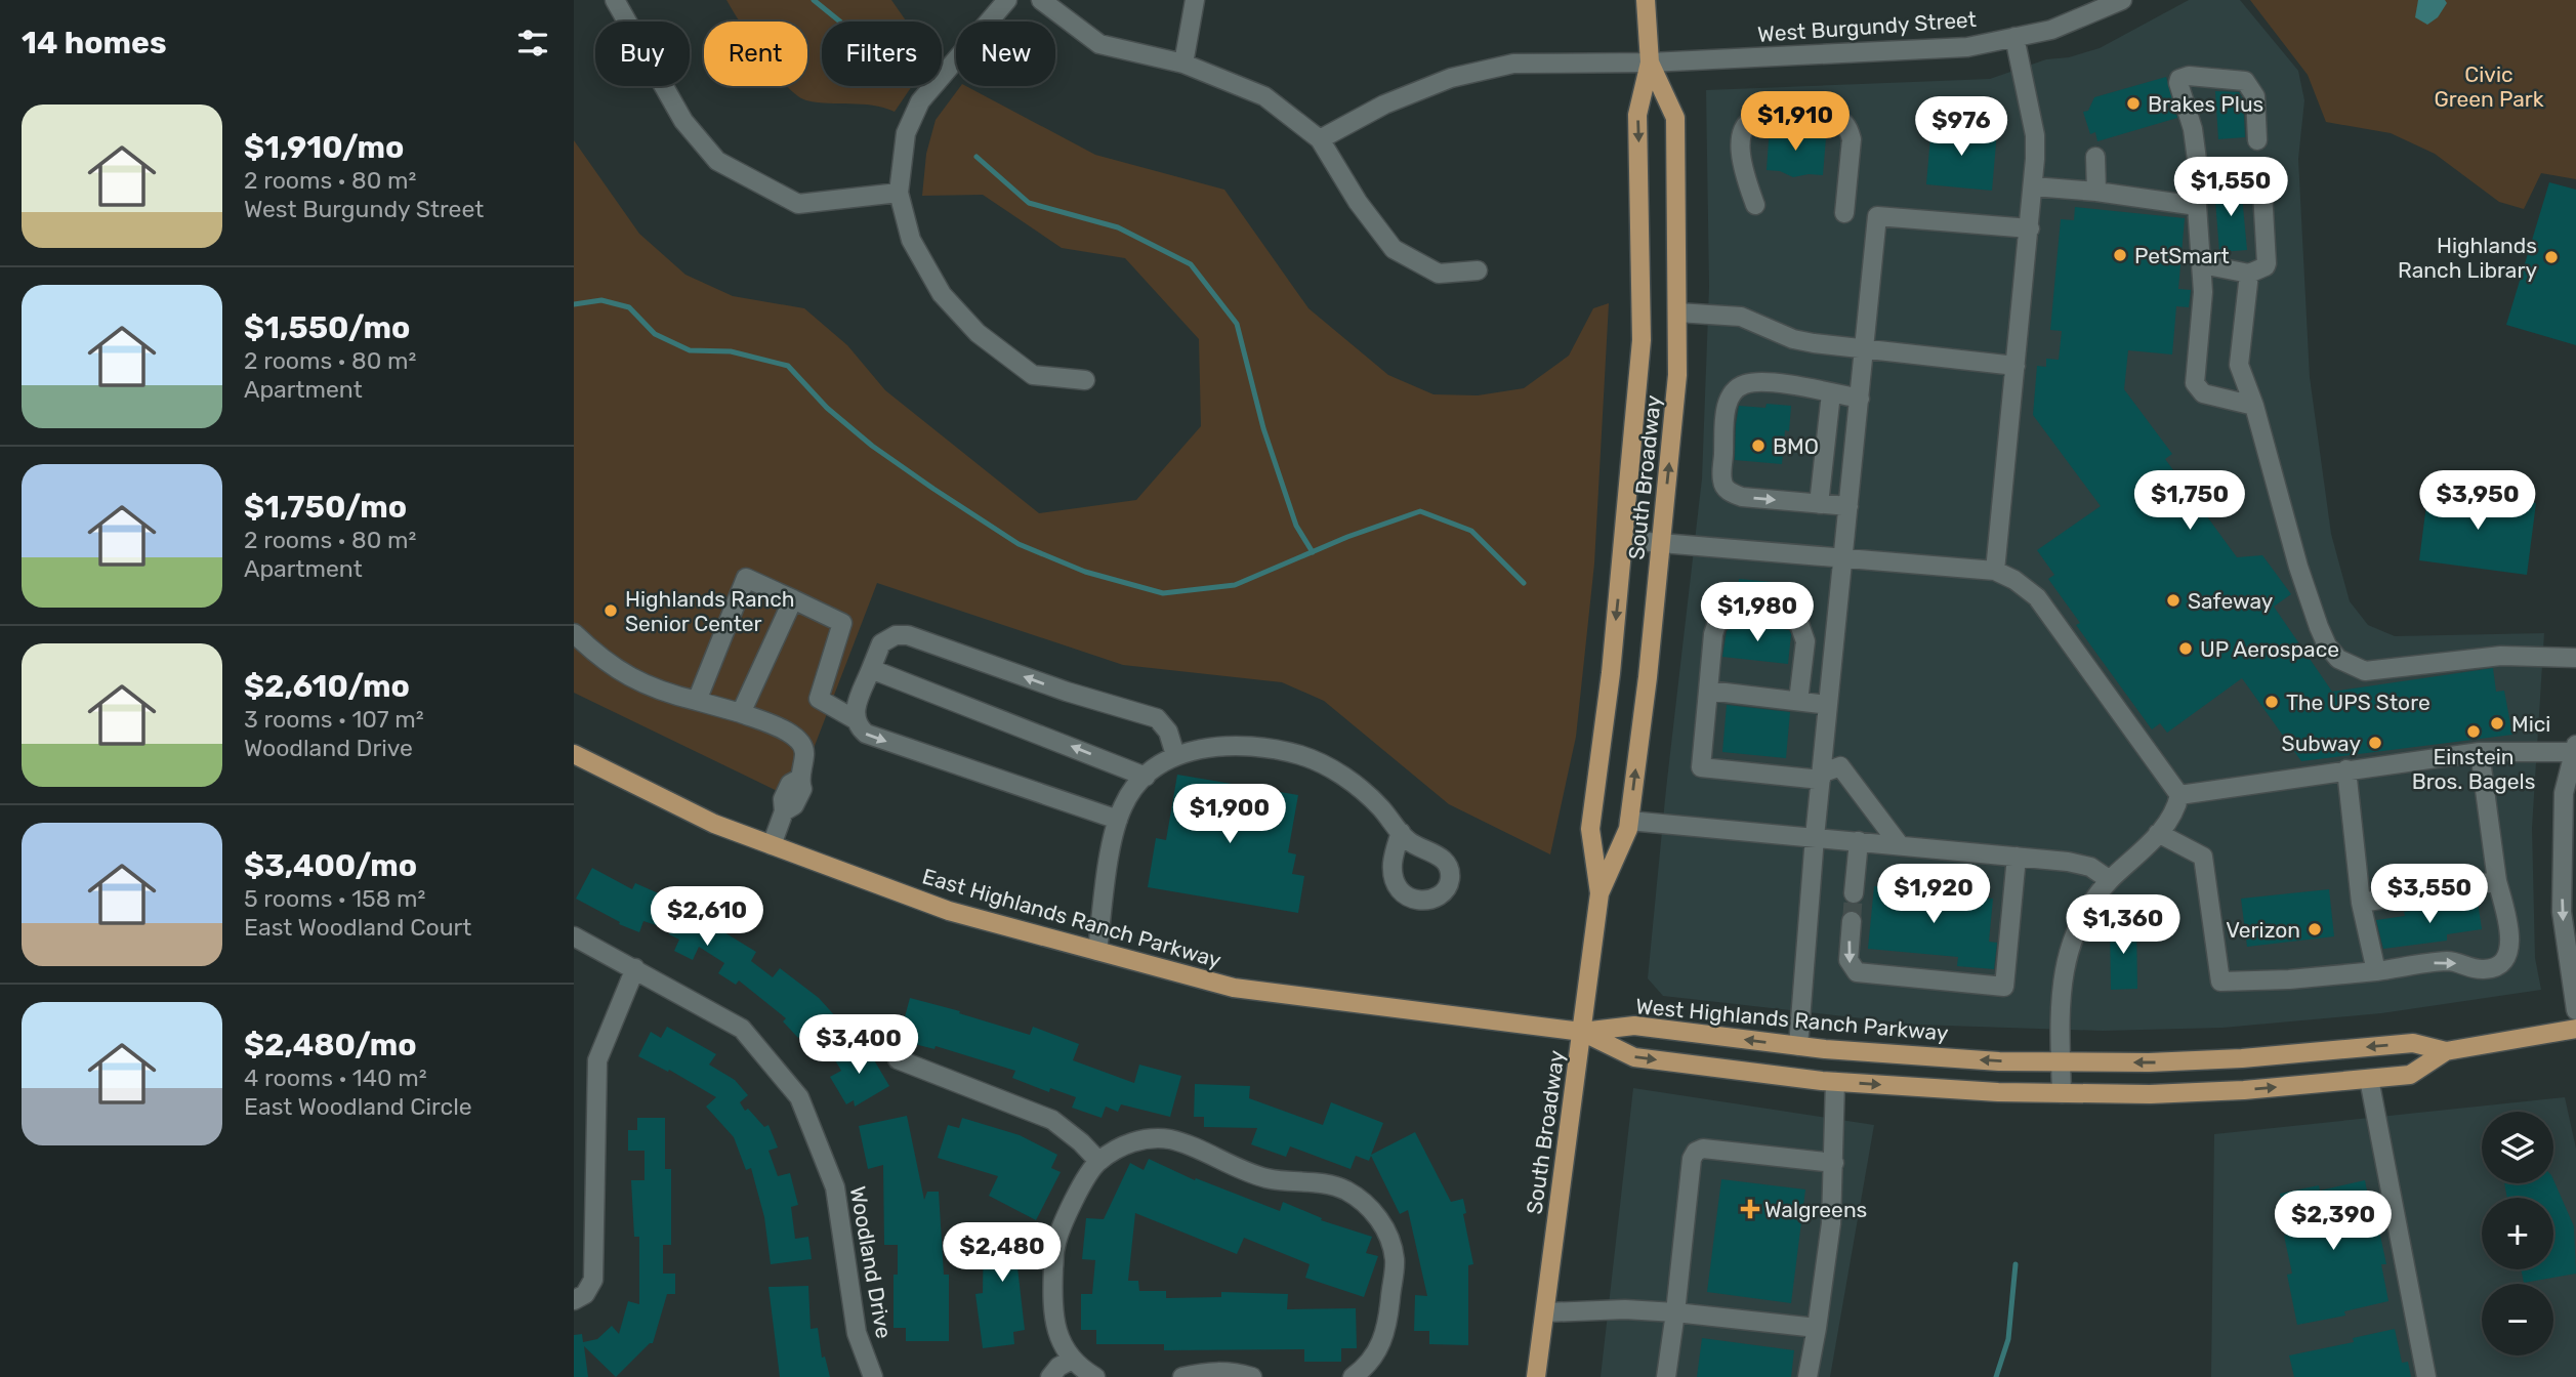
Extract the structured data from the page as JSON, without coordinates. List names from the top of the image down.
{
  "streets": {
    "main road": ["South Broadway", "East Highlands Ranch Parkway", "West Highlands Ranch Parkway"],
    "street": ["West Burgundy Street", "Woodland Drive"]
  },
  "crossings": [
    ["West Burgundy Street", "South Broadway"],
    ["South Broadway", "East Highlands Ranch Parkway"],
    ["South Broadway", "West Highlands Ranch Parkway"],
    ["East Highlands Ranch Parkway", "West Highlands Ranch Parkway"]
  ],
  "parks": ["Civic Green Park"],
  "places": {
    "other": [
      "Brakes Plus",
      "PetSmart",
      "Highlands Ranch Library",
      "BMO",
      "Safeway",
      "Highlands Ranch Senior Center",
      "UP Aerospace",
      "The UPS Store",
      "Mici",
      "Einstein Bros. Bagels",
      "Subway",
      "Verizon"
    ],
    "health": ["Walgreens"]
  },
  "page": {
    "heading": "14 homes",
    "chip": [
      "Buy",
      "Rent",
      "Filters",
      "New"
    ],
    "list": [
      {
        "name": "$1,910/mo",
        "note": "2 rooms · 80 m² · West Burgundy Street"
      },
      {
        "name": "$1,550/mo",
        "note": "2 rooms · 80 m² · Apartment"
      },
      {
        "name": "$1,750/mo",
        "note": "2 rooms · 80 m² · Apartment"
      },
      {
        "name": "$2,610/mo",
        "note": "3 rooms · 107 m² · Woodland Drive"
      },
      {
        "name": "$3,400/mo",
        "note": "5 rooms · 158 m² · East Woodland Court"
      },
      {
        "name": "$2,480/mo",
        "note": "4 rooms · 140 m² · East Woodland Circle"
      }
    ],
    "price": [
      "$1,910",
      "$976",
      "$1,550",
      "$1,750",
      "$3,950",
      "$1,980",
      "$1,900",
      "$1,920",
      "$3,550",
      "$2,610",
      "$1,360",
      "$3,400",
      "$2,390",
      "$2,480"
    ],
    "map_buttons": ["+", "−"]
  }
}
